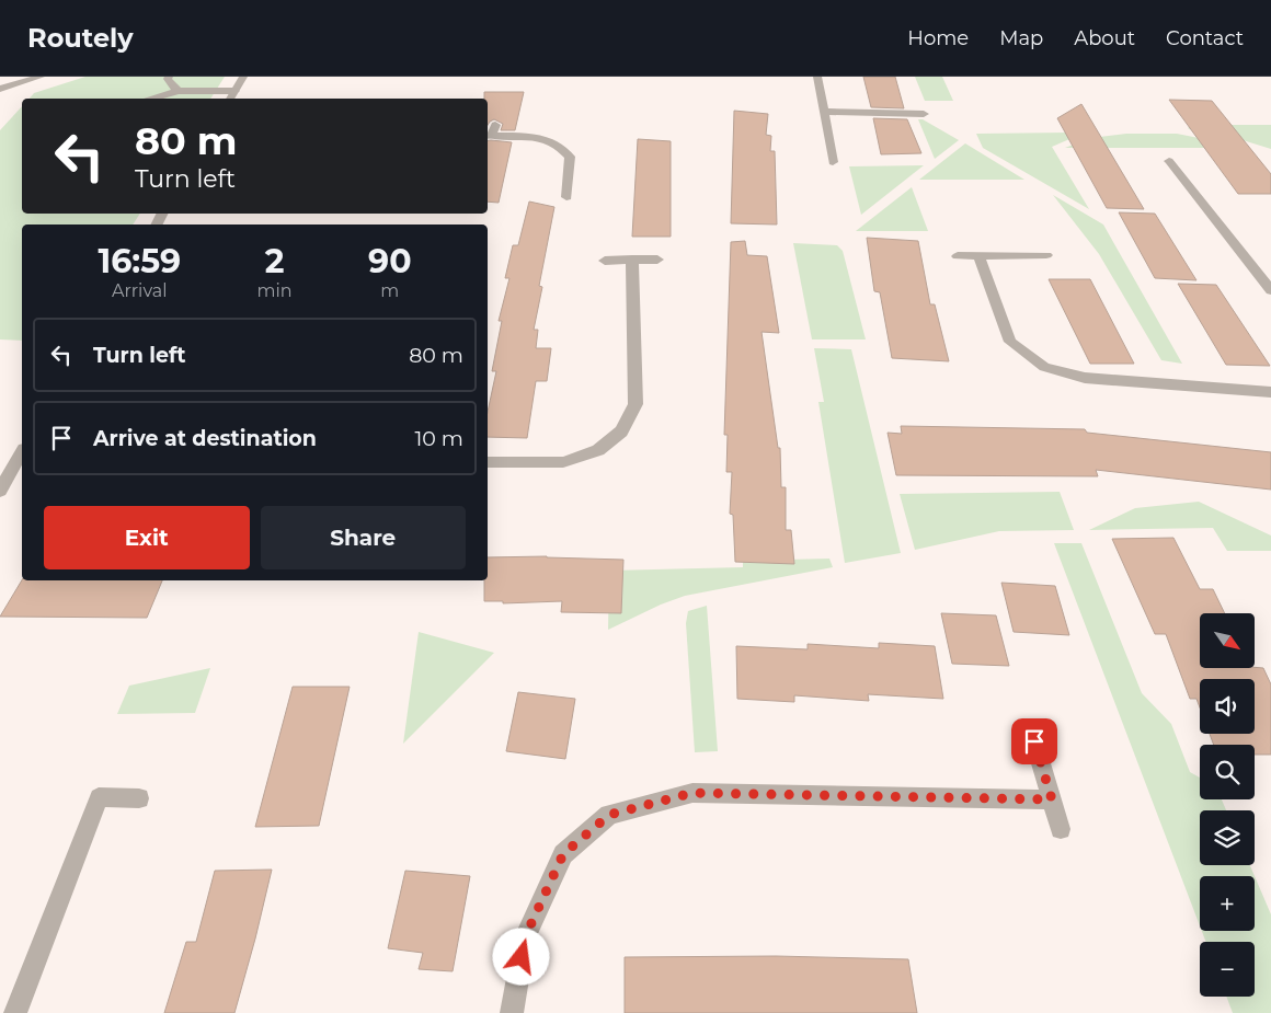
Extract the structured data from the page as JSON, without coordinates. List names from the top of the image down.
{
  "north": "bottom right",
  "page": {
    "header": "Routely",
    "nav": [
      "Home",
      "Map",
      "About",
      "Contact"
    ],
    "turn": ["80 m", "Turn left"],
    "eta": [
      "16:59",
      "Arrival",
      "2",
      "min",
      "90",
      "m"
    ],
    "list": [
      {
        "name": "Turn left",
        "value": "80 m"
      },
      {
        "name": "Arrive at destination",
        "value": "10 m"
      }
    ],
    "buttons": ["Exit", "Share"],
    "map_buttons": ["+", "−"]
  }
}
